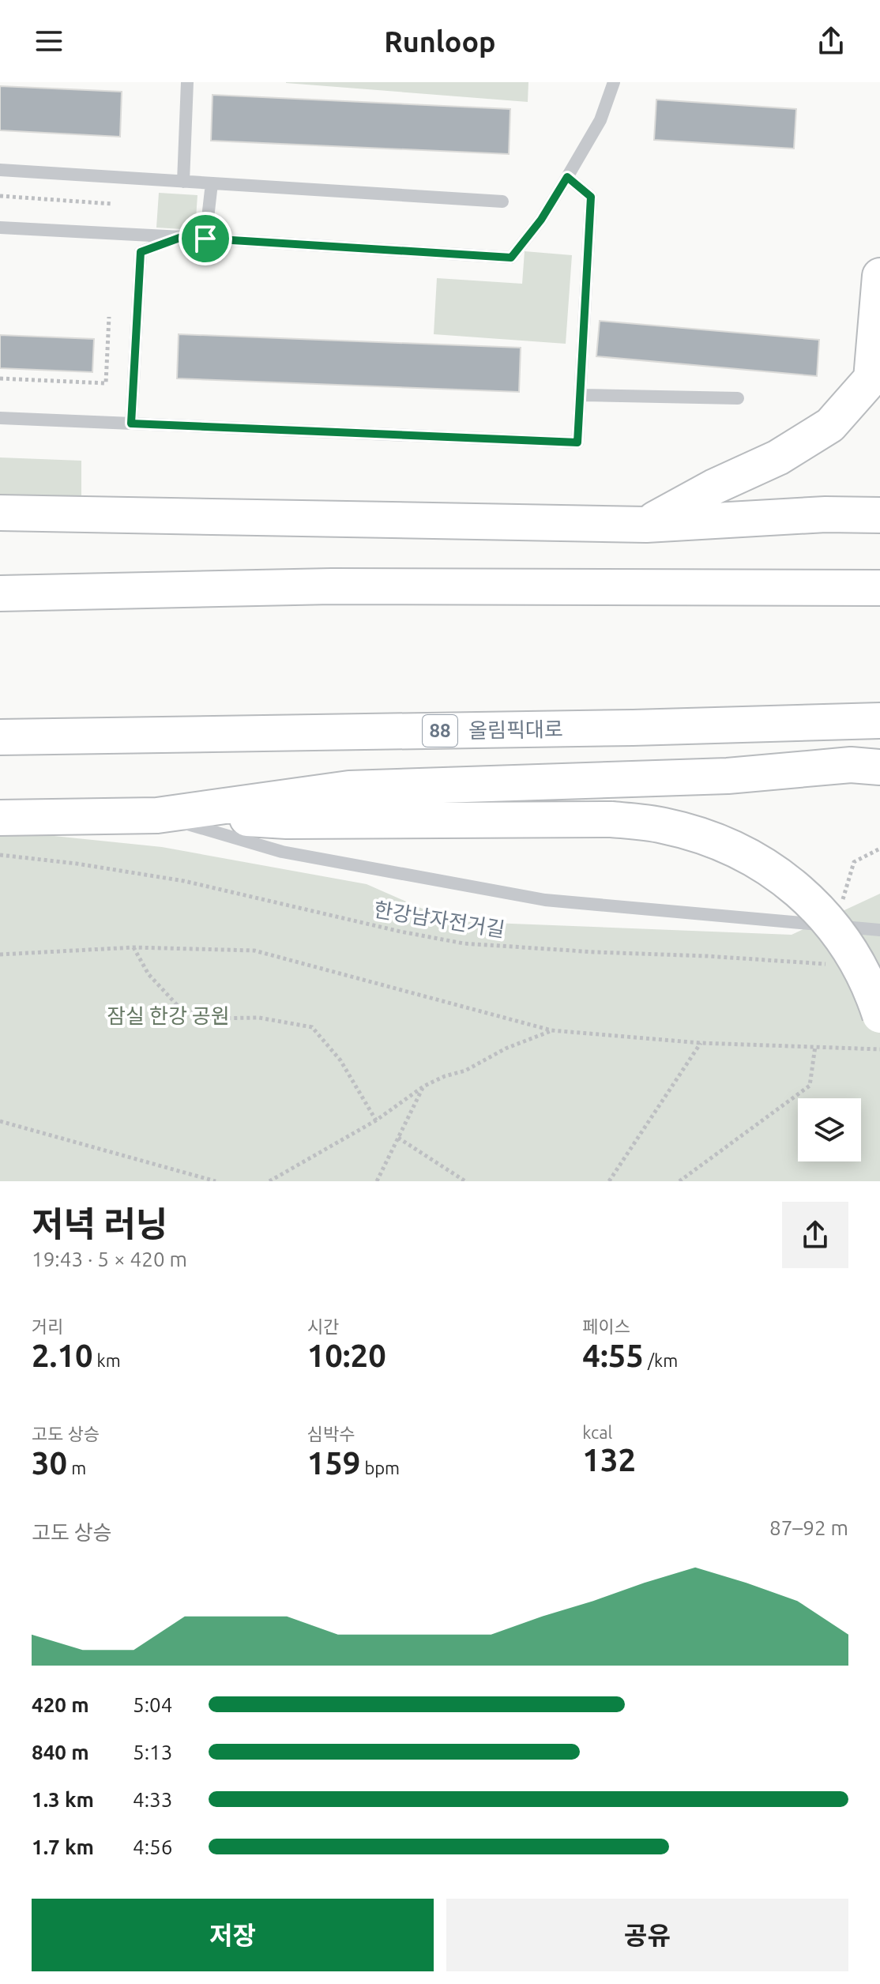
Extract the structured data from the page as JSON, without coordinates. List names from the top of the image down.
{
  "streets": {
    "highway": ["올림픽대로", "88"],
    "path": ["한강남자전거길"]
  },
  "parks": ["잠실 한강 공원"],
  "page": {
    "header": "Runloop",
    "heading": ["저녁 러닝", "19:43 · 5 × 420 m"],
    "stats": [
      ["거리", "2.10 km"],
      ["시간", "10:20"],
      ["페이스", "4:55 /km"],
      ["고도 상승", "30 m"],
      ["심박수", "159 bpm"],
      ["kcal", "132"]
    ],
    "chart": ["고도 상승", "87–92 m"],
    "list": [
      {
        "name": "420 m",
        "note": "5:04"
      },
      {
        "name": "840 m",
        "note": "5:13"
      },
      {
        "name": "1.3 km",
        "note": "4:33"
      },
      {
        "name": "1.7 km",
        "note": "4:56"
      }
    ],
    "buttons": ["저장", "공유"]
  }
}
